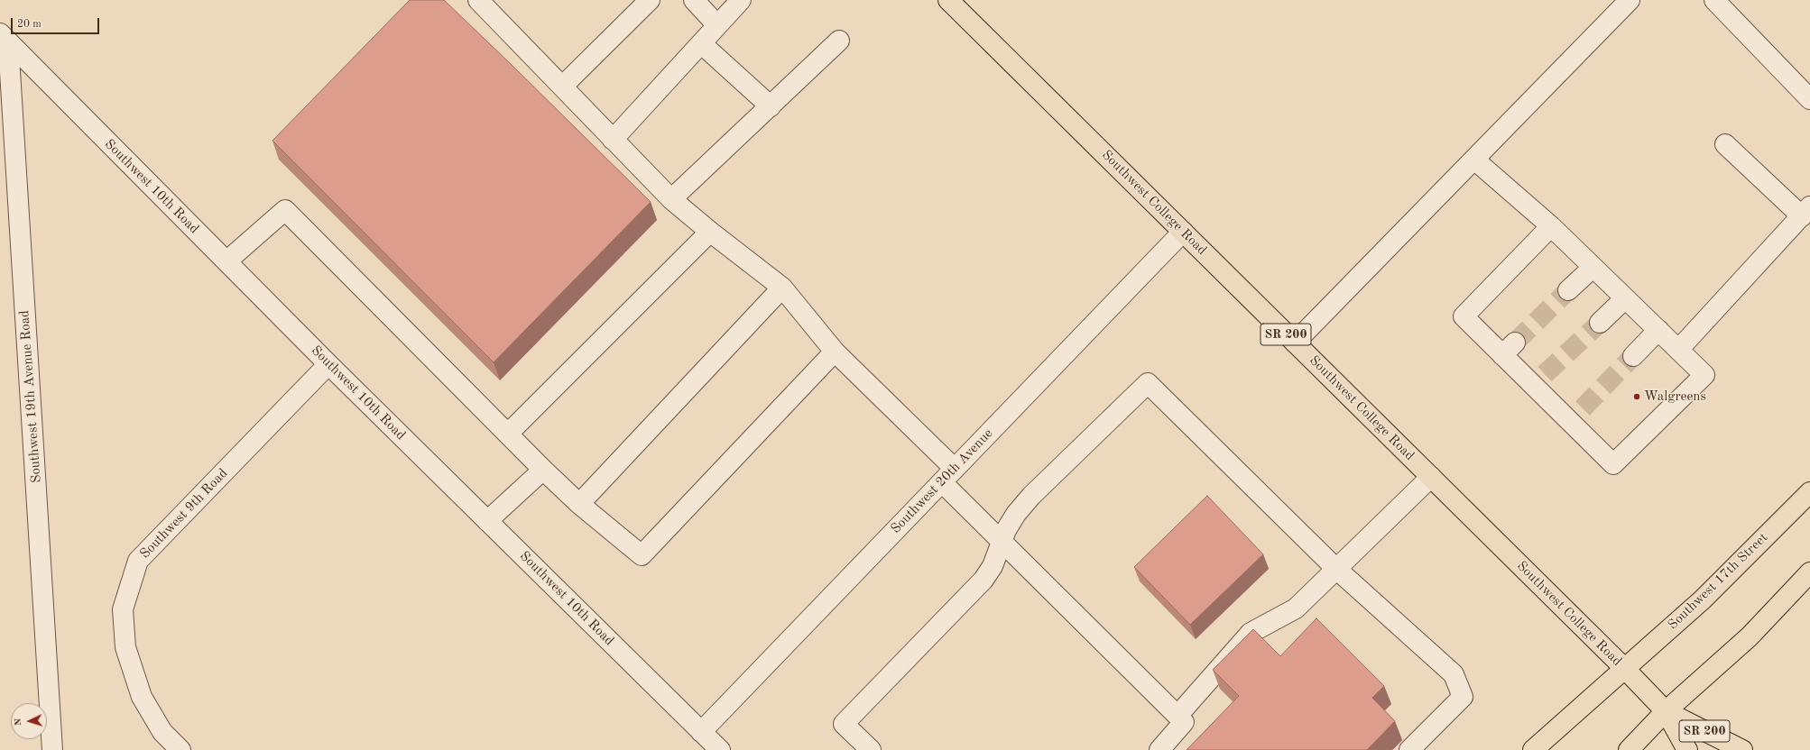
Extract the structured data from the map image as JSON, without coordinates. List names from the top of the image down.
{
  "streets": {
    "main road": ["Southwest College Road", "SR 200", "Southwest 17th Street"],
    "street": [
      "Southwest 10th Road",
      "Southwest 19th Avenue Road",
      "Southwest 20th Avenue",
      "Southwest 9th Road"
    ]
  },
  "crossings": [
    ["Southwest 10th Road", "Southwest 19th Avenue Road"],
    ["Southwest 10th Road", "Southwest 20th Avenue"],
    ["Southwest 10th Road", "Southwest 9th Road"],
    ["Southwest College Road", "Southwest 20th Avenue"],
    ["Southwest College Road", "Southwest 17th Street"]
  ],
  "places": ["Walgreens"],
  "scale_bar": "20 m",
  "north": "left"
}
